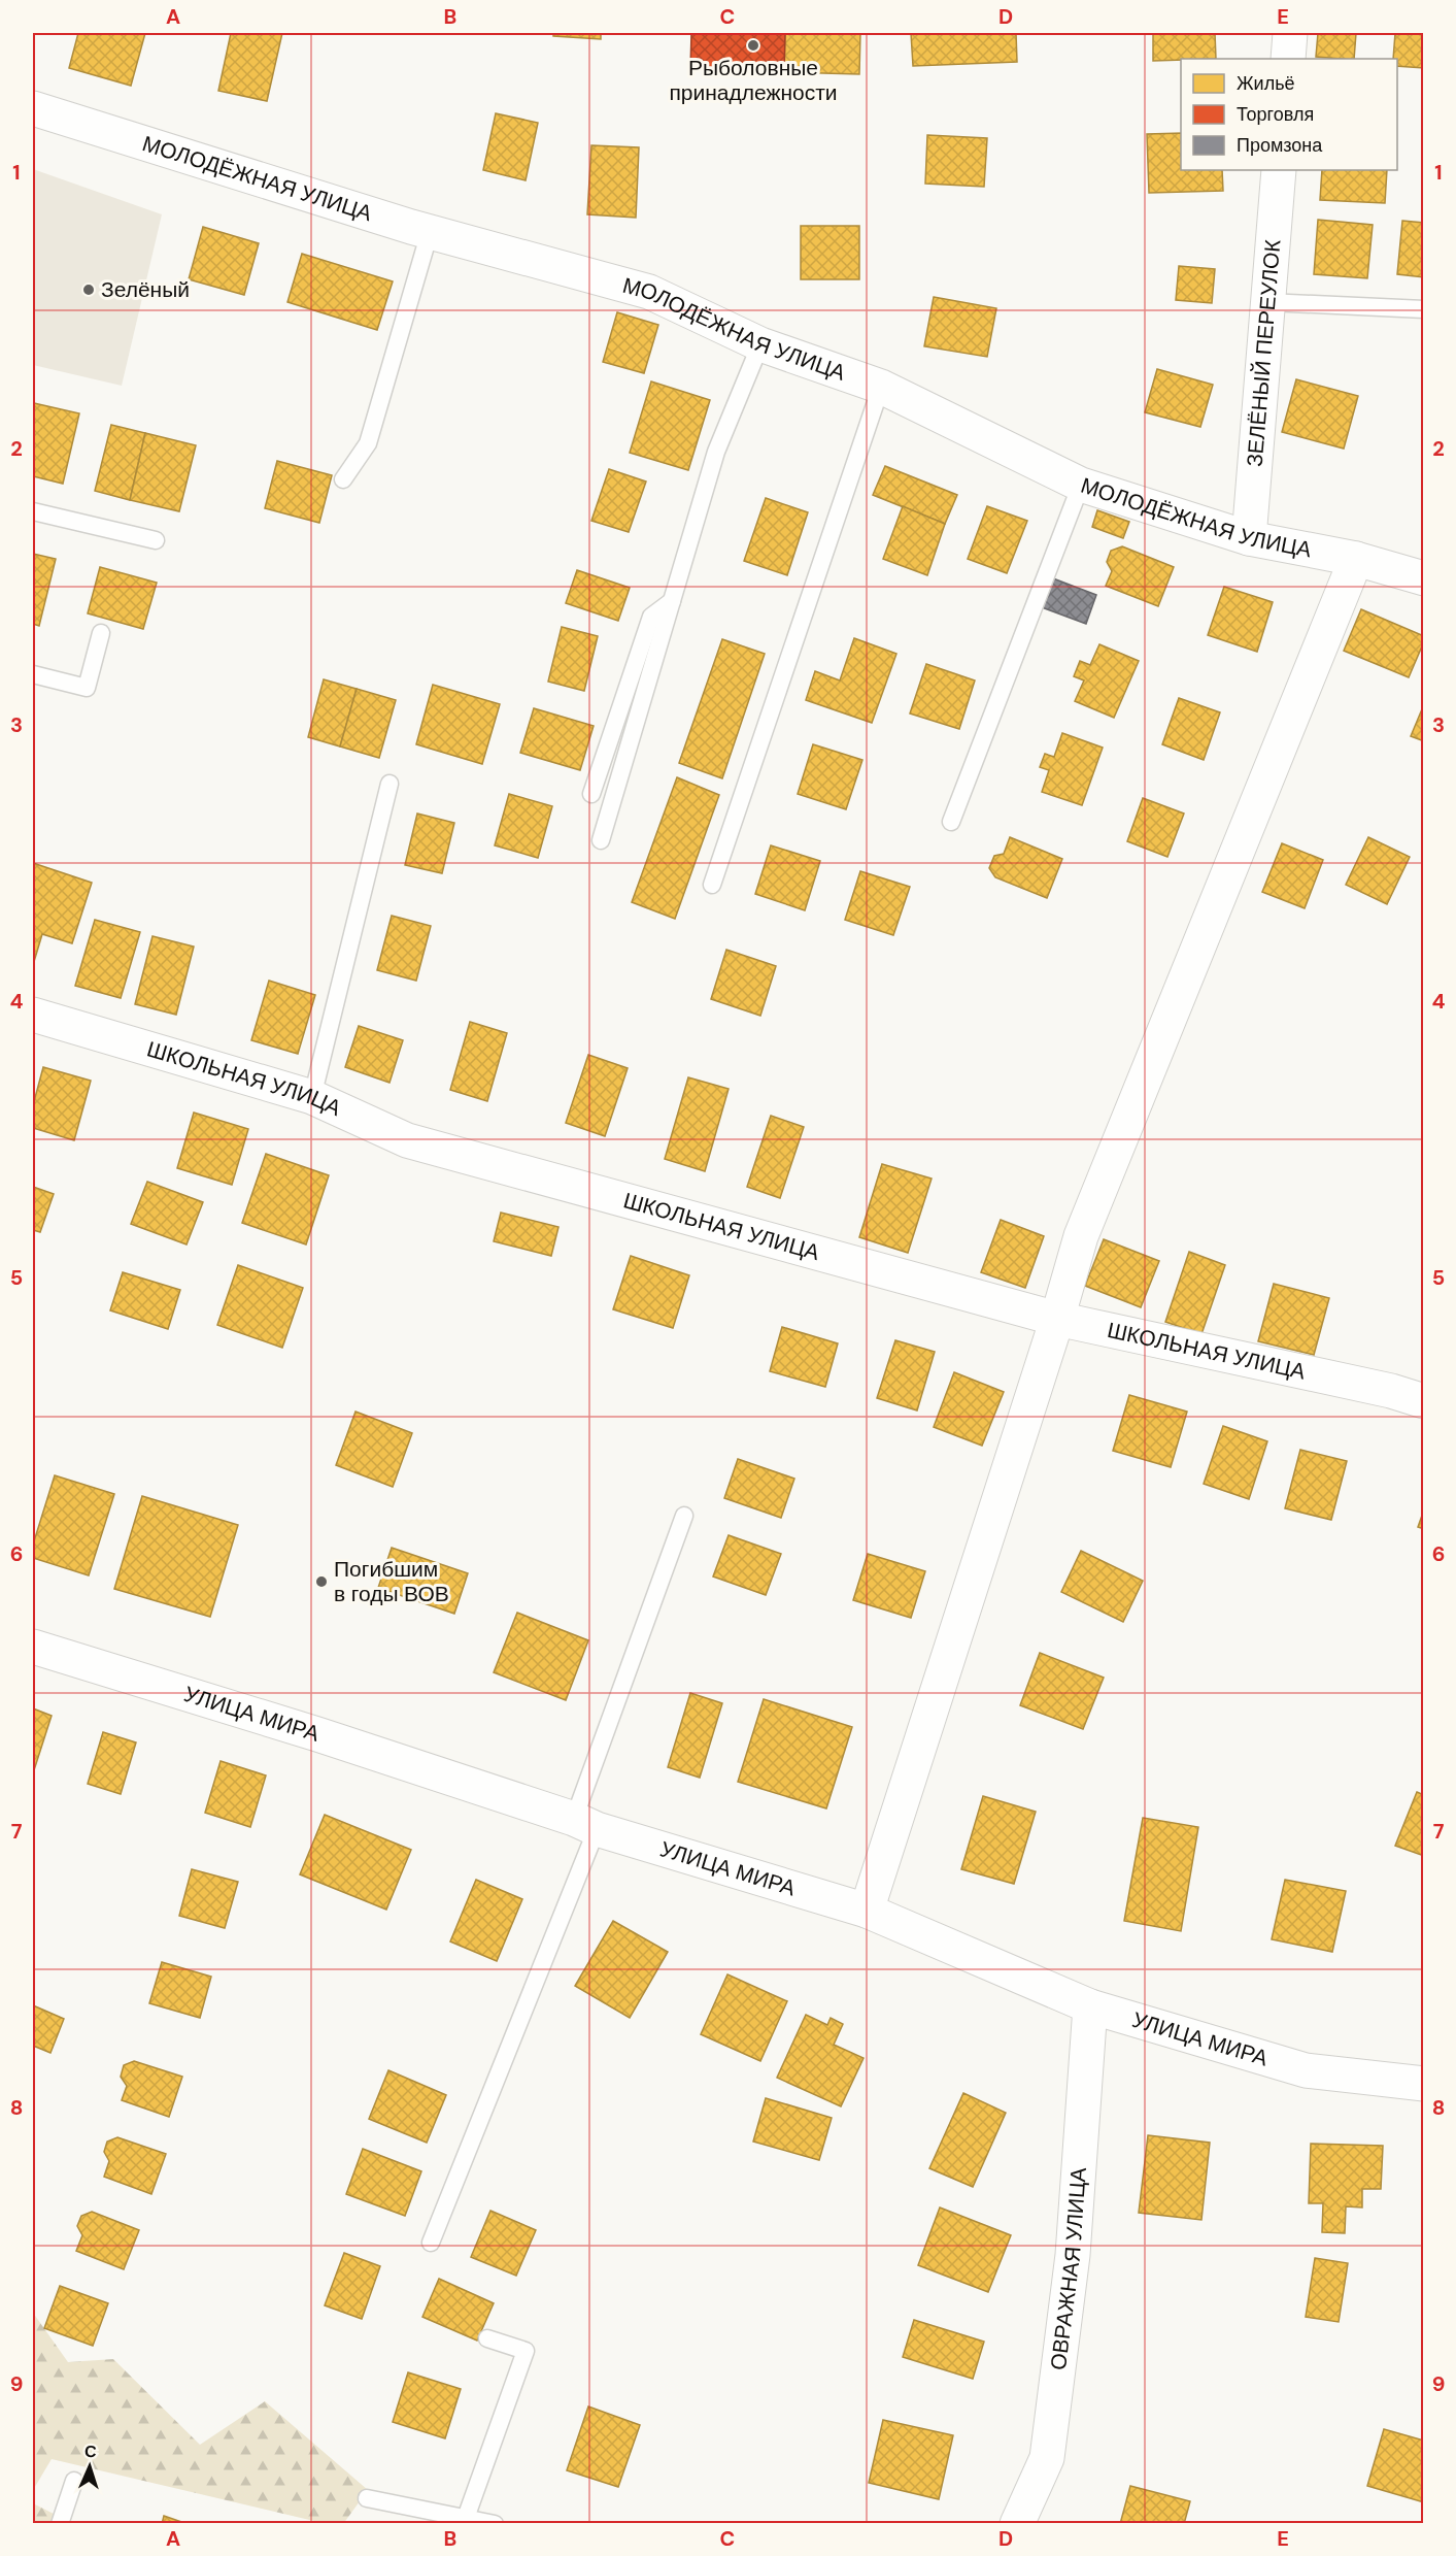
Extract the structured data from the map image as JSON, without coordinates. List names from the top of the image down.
{
  "streets": {
    "street": [
      "МОЛОДЁЖНАЯ УЛИЦА",
      "ЗЕЛЁНЫЙ ПЕРЕУЛОК",
      "ШКОЛЬНАЯ УЛИЦА",
      "УЛИЦА МИРА",
      "ОВРАЖНАЯ УЛИЦА"
    ]
  },
  "crossings": [
    ["МОЛОДЁЖНАЯ УЛИЦА", "ЗЕЛЁНЫЙ ПЕРЕУЛОК"],
    ["УЛИЦА МИРА", "ОВРАЖНАЯ УЛИЦА"]
  ],
  "places": ["Рыболовные принадлежности", "Зелёный", "Погибшим в годы ВОВ"],
  "legend": ["Жильё", "Торговля", "Промзона"],
  "north": "top",
  "grid": {
    "columns": [
      "A",
      "B",
      "C",
      "D",
      "E"
    ],
    "rows": [
      "1",
      "2",
      "3",
      "4",
      "5",
      "6",
      "7",
      "8",
      "9"
    ]
  }
}
